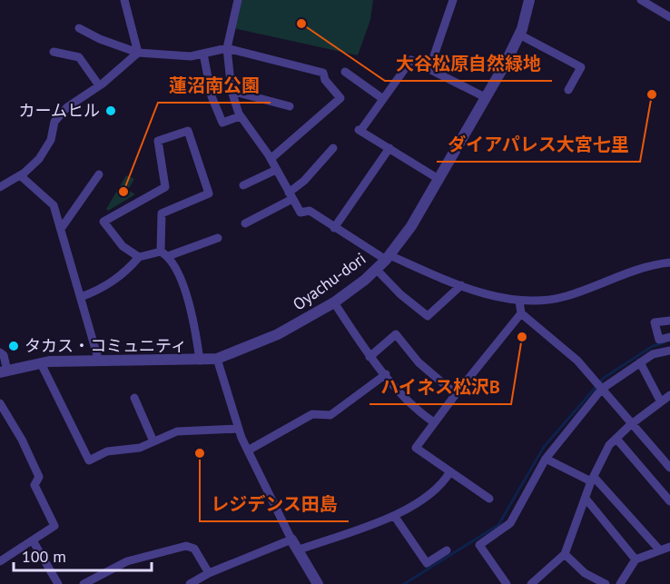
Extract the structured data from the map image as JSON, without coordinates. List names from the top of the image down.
{
  "streets": {
    "street": ["Oyachu-dori"]
  },
  "places": [
    "大谷松原自然緑地",
    "ダイアパレス大宮七里",
    "カームヒル",
    "蓮沼南公園",
    "ハイネス松沢B",
    "タカス・コミュニティ",
    "レジデンス田島"
  ],
  "scale_bar": "100 m"
}
